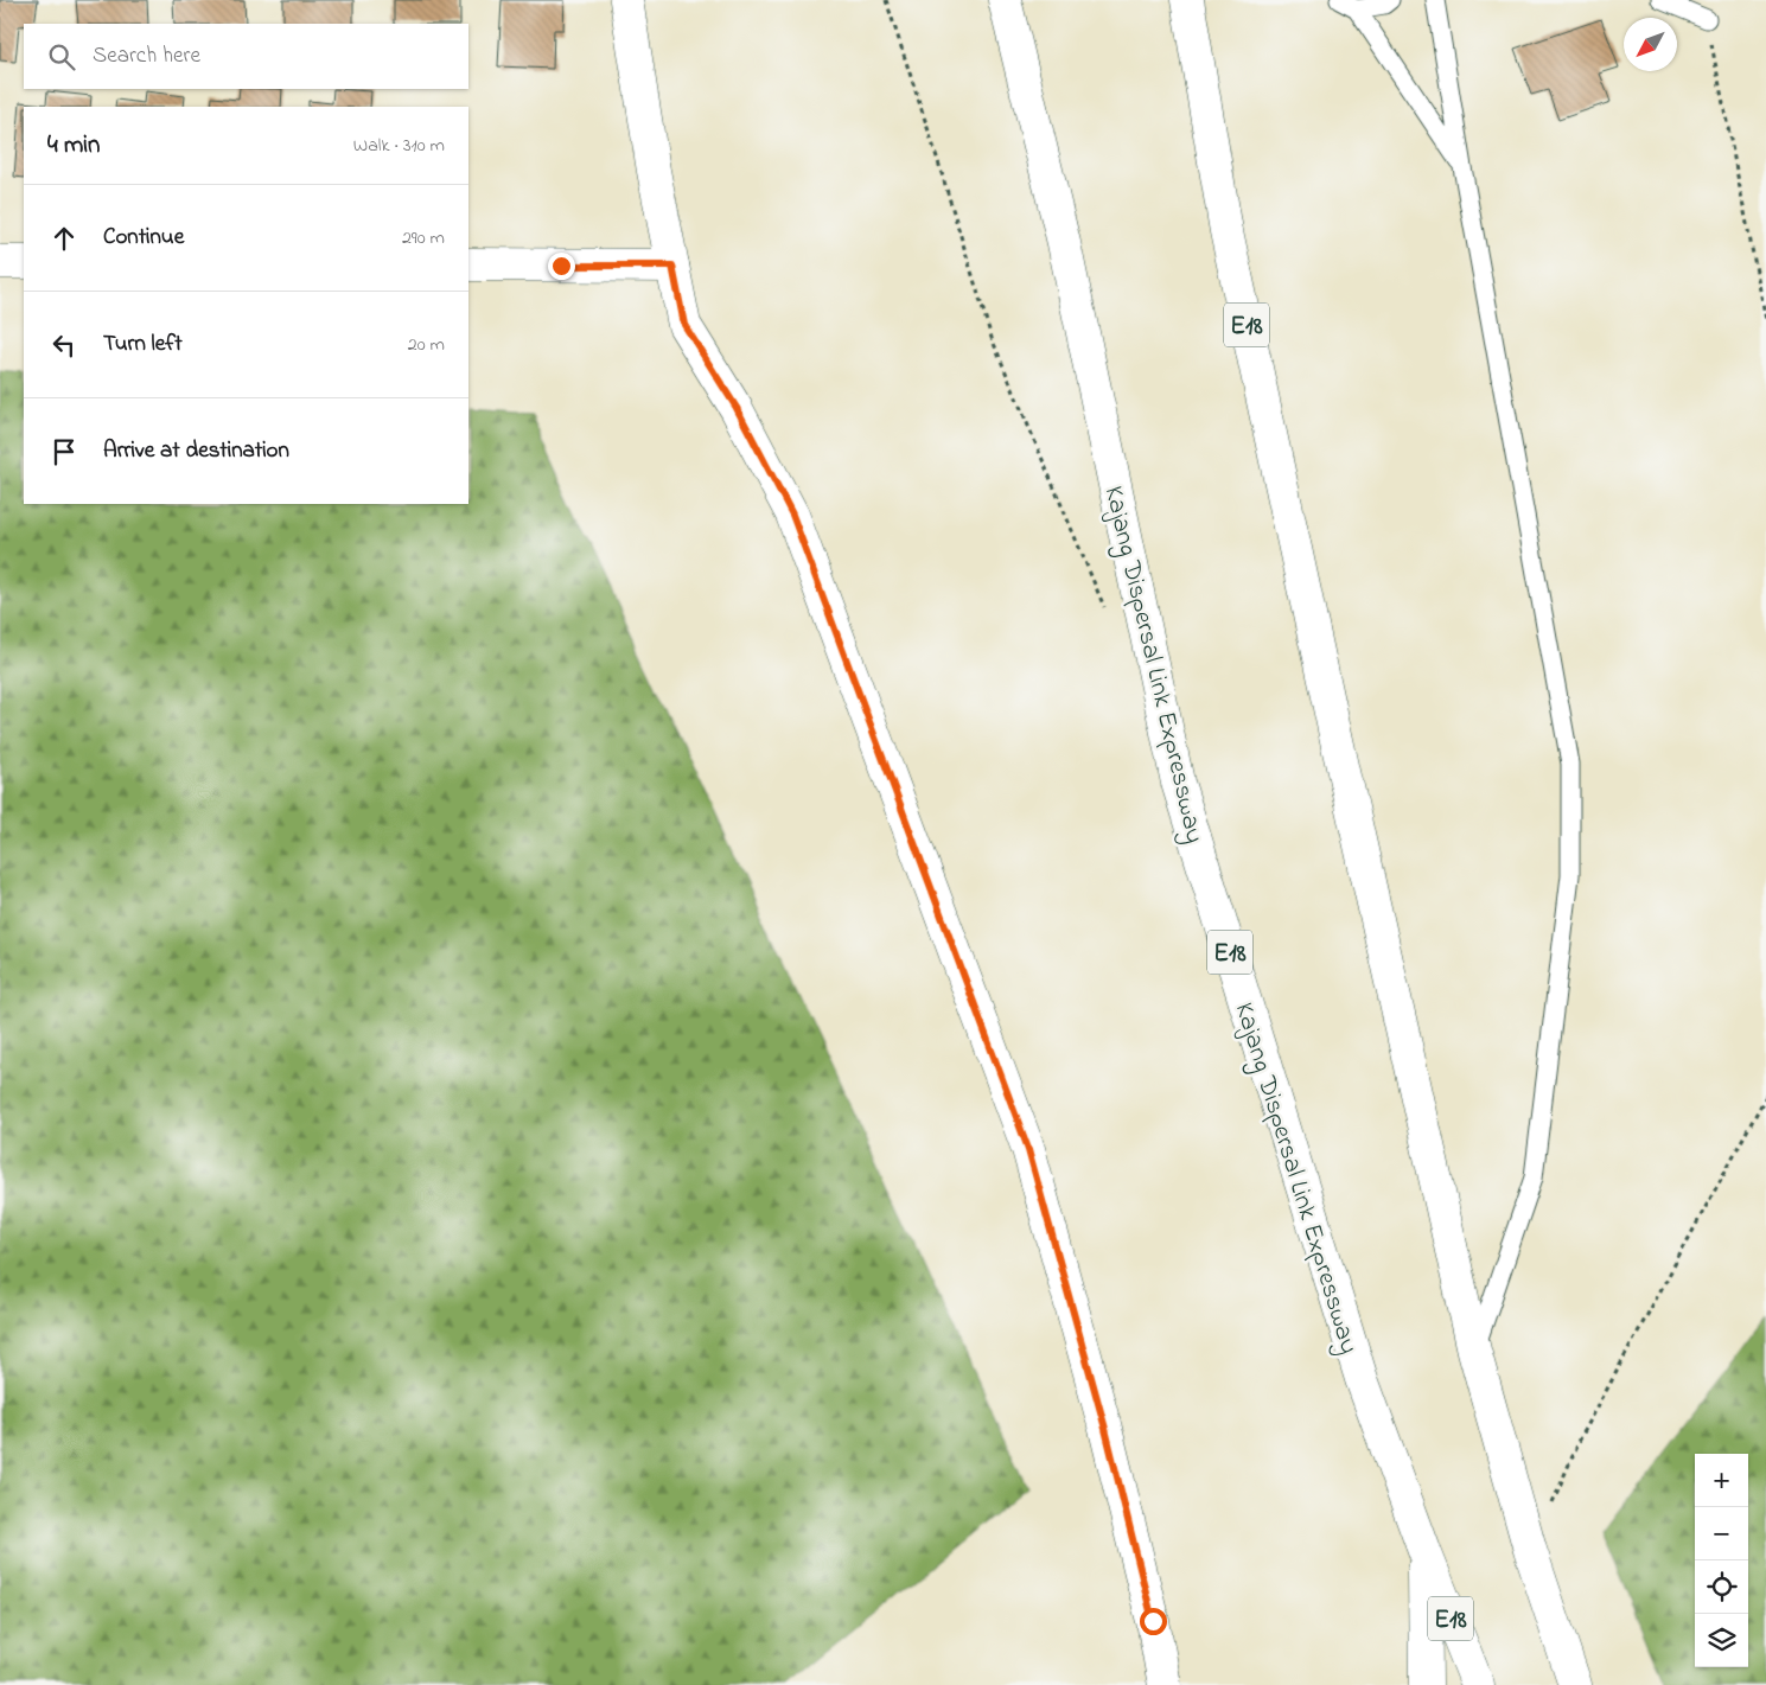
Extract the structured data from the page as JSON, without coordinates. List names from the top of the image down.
{
  "streets": {
    "main road": ["E18", "Kajang Dispersal Link Expressway"]
  },
  "north": "bottom left",
  "page": {
    "search": "Search here",
    "heading": ["4 min", "Walk · 310 m"],
    "list": [
      ["Continue", "290 m"],
      ["Turn left", "20 m"],
      "Arrive at destination"
    ],
    "map_buttons": ["+", "−"]
  }
}
